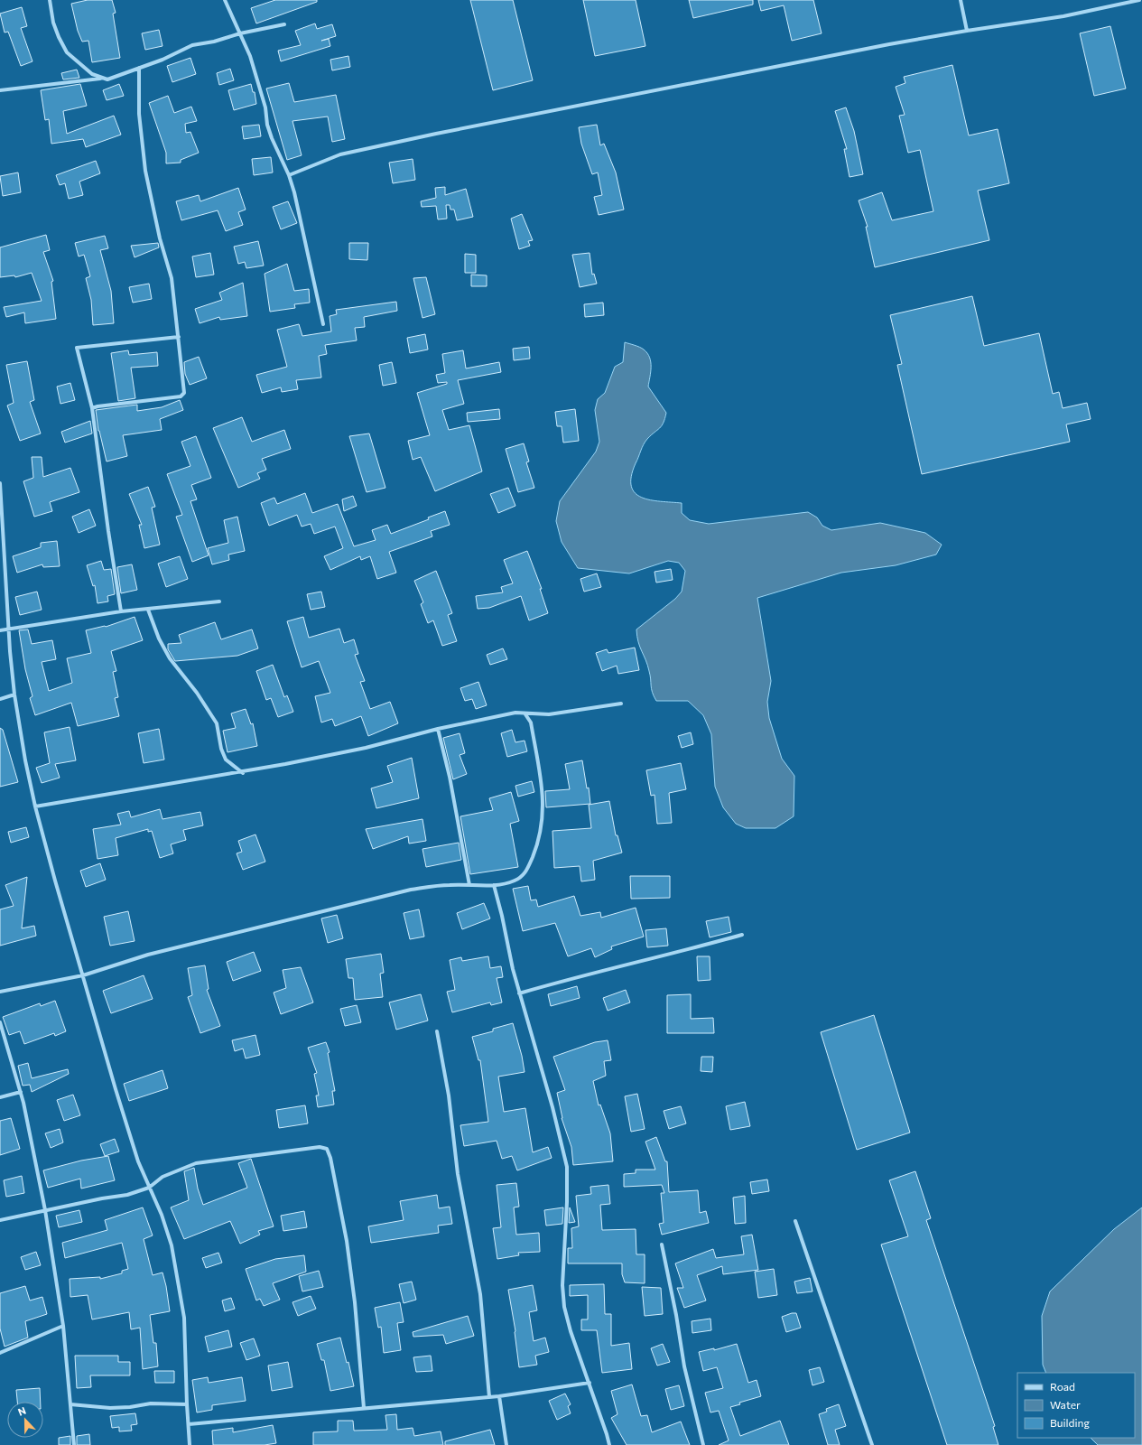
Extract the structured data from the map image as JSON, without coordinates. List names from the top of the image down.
{
  "legend": ["Road", "Water", "Building"],
  "north": "top"
}
